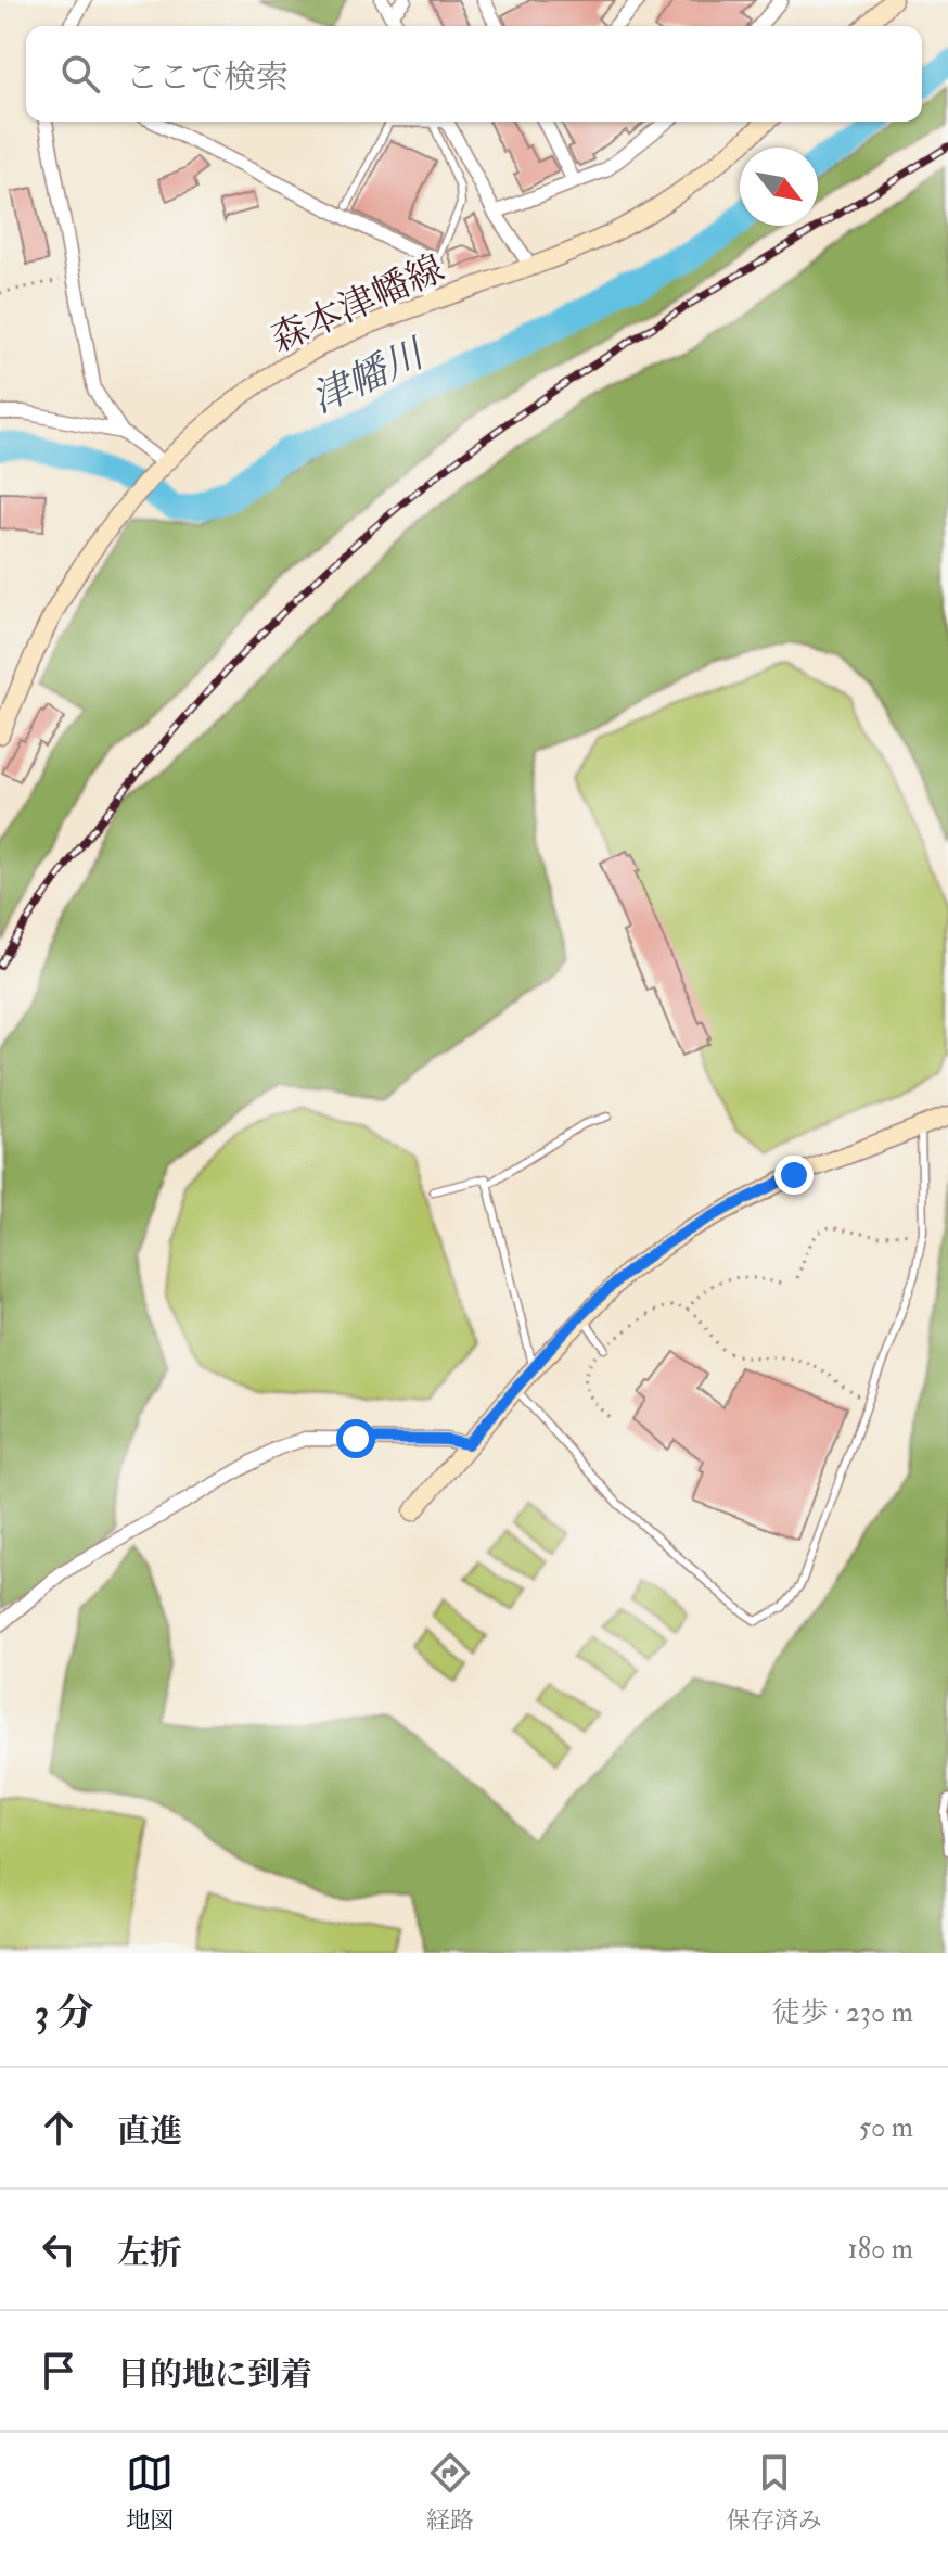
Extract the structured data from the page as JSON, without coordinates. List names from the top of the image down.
{
  "streets": {
    "main road": ["森本津幡線"]
  },
  "water": ["津幡川"],
  "north": "bottom right",
  "page": {
    "search": "ここで検索",
    "heading": ["3 分", "徒歩 · 230 m"],
    "list": [
      ["直進", "50 m"],
      ["左折", "180 m"],
      "目的地に到着"
    ],
    "nav": ["地図", "経路", "保存済み"]
  }
}
